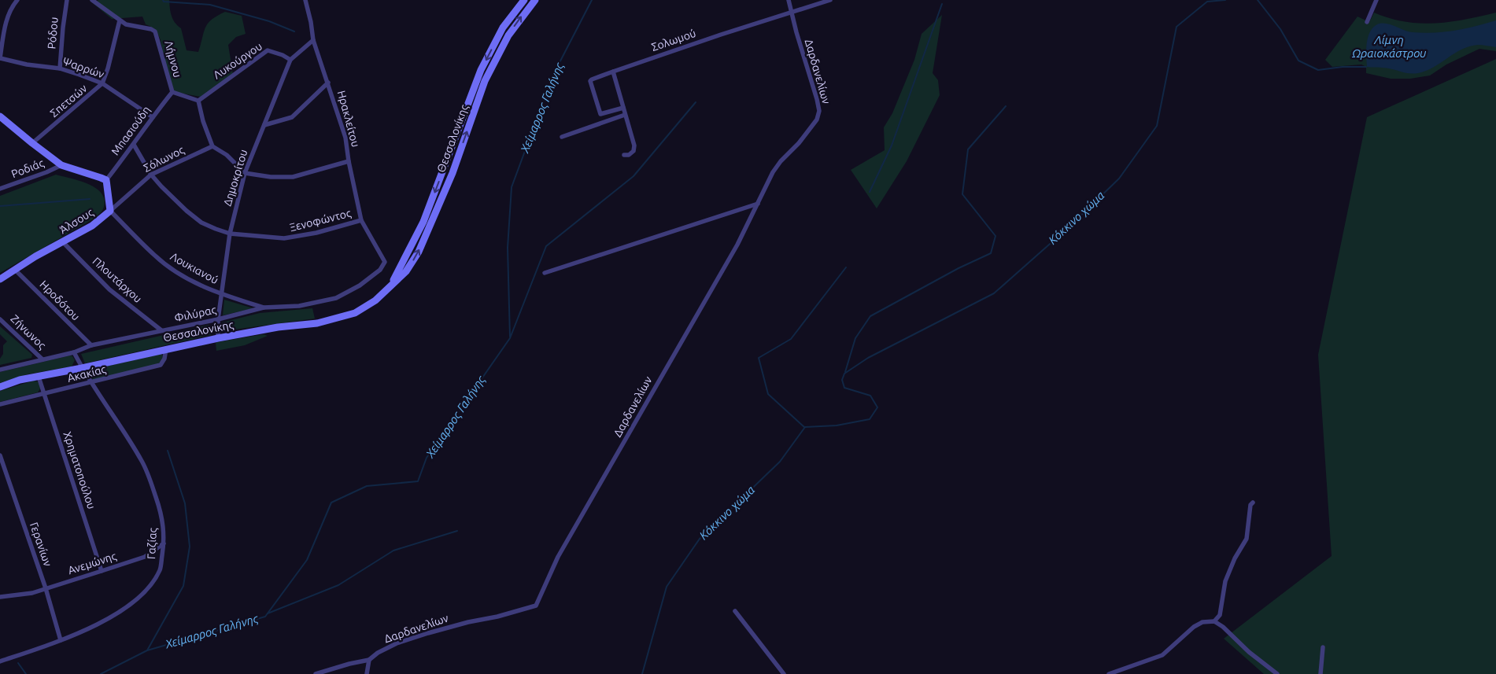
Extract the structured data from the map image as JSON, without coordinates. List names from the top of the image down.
{
  "streets": {
    "main road": ["Θεσσαλονίκης", "Άλσους"],
    "street": [
      "Ρόδου",
      "Σολωμού",
      "Λήμνου",
      "Λυκούργου",
      "Ψαρρών",
      "Δαρδανελίων",
      "Σπετσών",
      "Ηρακλείτου",
      "Μπασιούδη",
      "Σόλωνος",
      "Ροδιάς",
      "Δημοκρίτου",
      "Ξενοφώντος",
      "Λουκιανού",
      "Πλουτάρχου",
      "Ηροδότου",
      "Φιλύρας",
      "Ζήνωνος",
      "Ακακίας",
      "Χρηματοπούλου",
      "Γαζίας",
      "Γερανίων",
      "Ανεμώνης"
    ]
  },
  "crossings": [
    ["Ρόδου", "Ψαρρών"],
    ["Σολωμού", "Δαρδανελίων"],
    ["Λήμνου", "Σπετσών"],
    ["Λήμνου", "Μπασιούδη"],
    ["Λυκούργου", "Δημοκρίτου"],
    ["Ψαρρών", "Σπετσών"],
    ["Ψαρρών", "Μπασιούδη"],
    ["Ηρακλείτου", "Δημοκρίτου"],
    ["Ηρακλείτου", "Ξενοφώντος"],
    ["Ηρακλείτου", "Φιλύρας"],
    ["Μπασιούδη", "Ξενοφώντος"],
    ["Μπασιούδη", "Άλσους"],
    ["Θεσσαλονίκης", "Δημοκρίτου"],
    ["Θεσσαλονίκης", "Ακακίας"],
    ["Θεσσαλονίκης", "Χρηματοπούλου"],
    ["Θεσσαλονίκης", "Γαζίας"],
    ["Σόλωνος", "Ξενοφώντος"],
    ["Σόλωνος", "Άλσους"],
    ["Σόλωνος", "Λουκιανού"],
    ["Δημοκρίτου", "Ξενοφώντος"],
    ["Δημοκρίτου", "Λουκιανού"],
    ["Δημοκρίτου", "Φιλύρας"],
    ["Άλσους", "Λουκιανού"],
    ["Άλσους", "Πλουτάρχου"],
    ["Άλσους", "Ηροδότου"],
    ["Λουκιανού", "Φιλύρας"],
    ["Πλουτάρχου", "Φιλύρας"],
    ["Ηροδότου", "Φιλύρας"],
    ["Φιλύρας", "Ζήνωνος"],
    ["Φιλύρας", "Γαζίας"],
    ["Ακακίας", "Χρηματοπούλου"],
    ["Ακακίας", "Γαζίας"],
    ["Χρηματοπούλου", "Ανεμώνης"],
    ["Γαζίας", "Γερανίων"],
    ["Γαζίας", "Ανεμώνης"],
    ["Γερανίων", "Ανεμώνης"]
  ],
  "water": ["Λίμνη Ωραιοκάστρου", "Χείμαρρος Γαλήνης", "Κόκκινο χώμα"]
}
